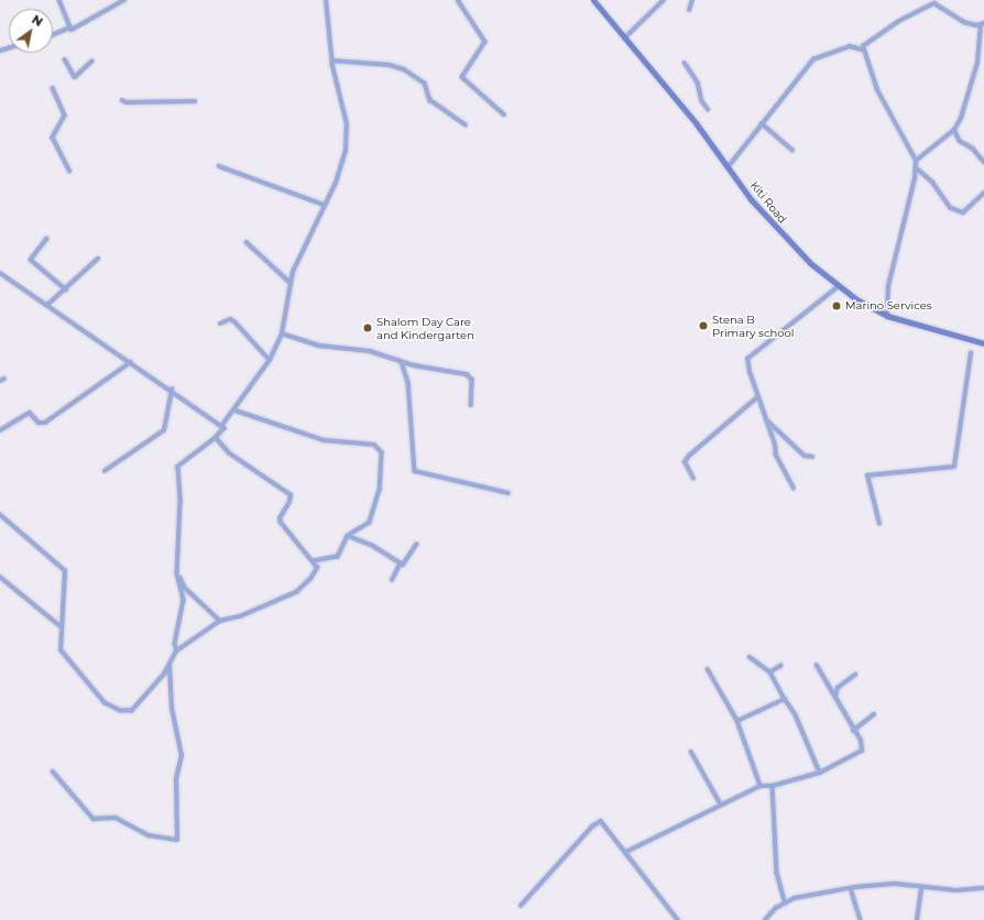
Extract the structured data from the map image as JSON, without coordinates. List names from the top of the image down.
{
  "streets": {
    "street": ["Kiti Road"]
  },
  "places": ["Marino Services", "Stena B Primary school", "Shalom Day Care and Kindergarten"],
  "north": "top right"
}
